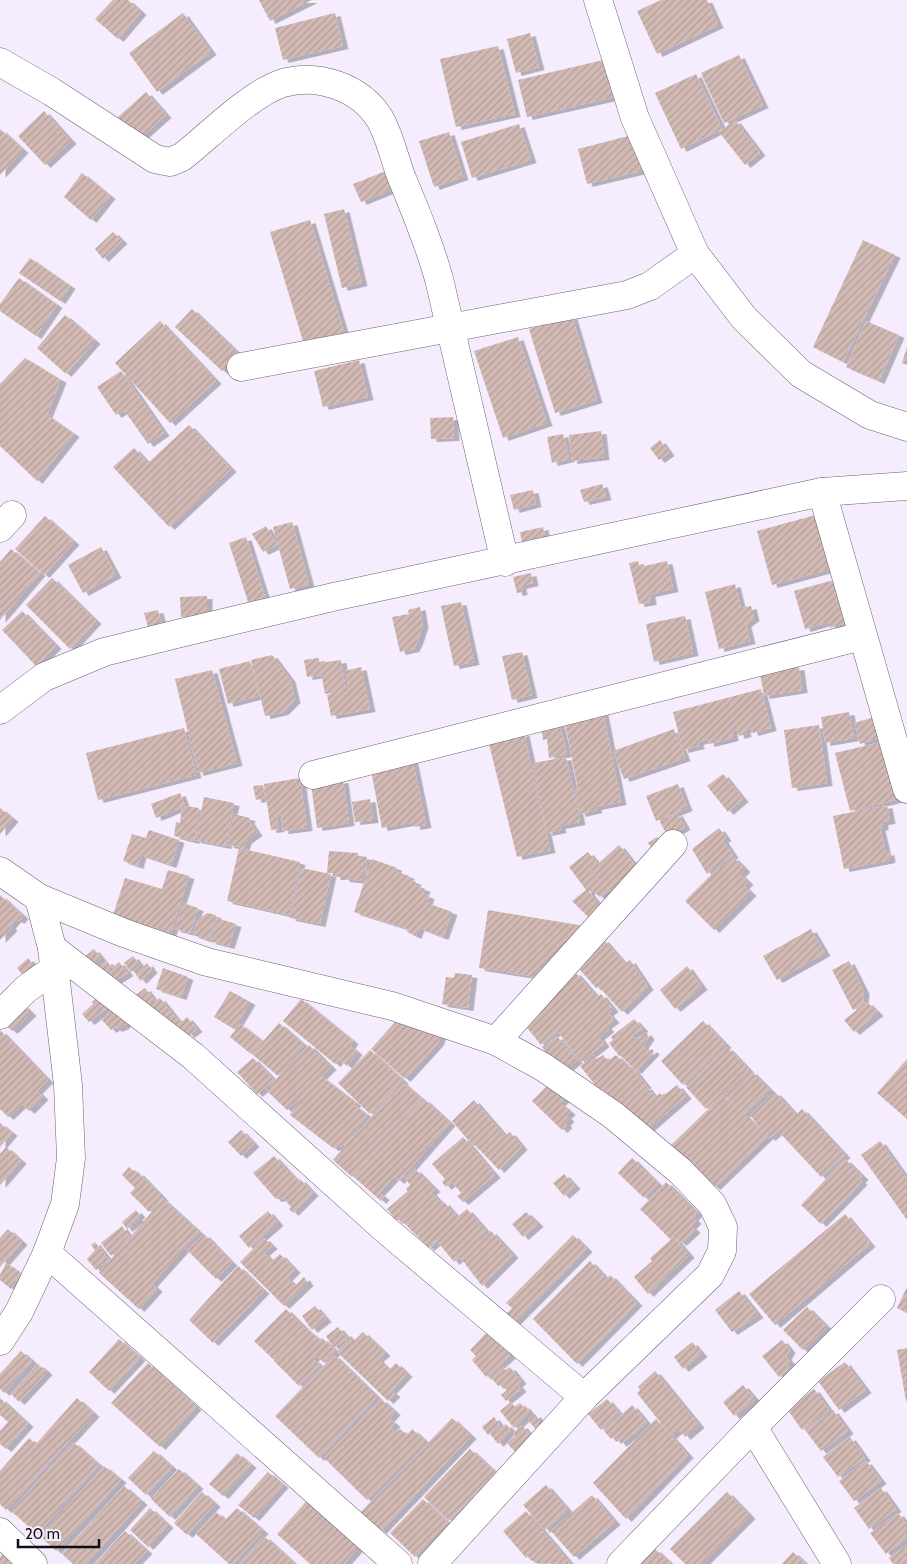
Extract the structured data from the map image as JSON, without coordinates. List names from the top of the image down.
{
  "scale_bar": "20 m"
}
